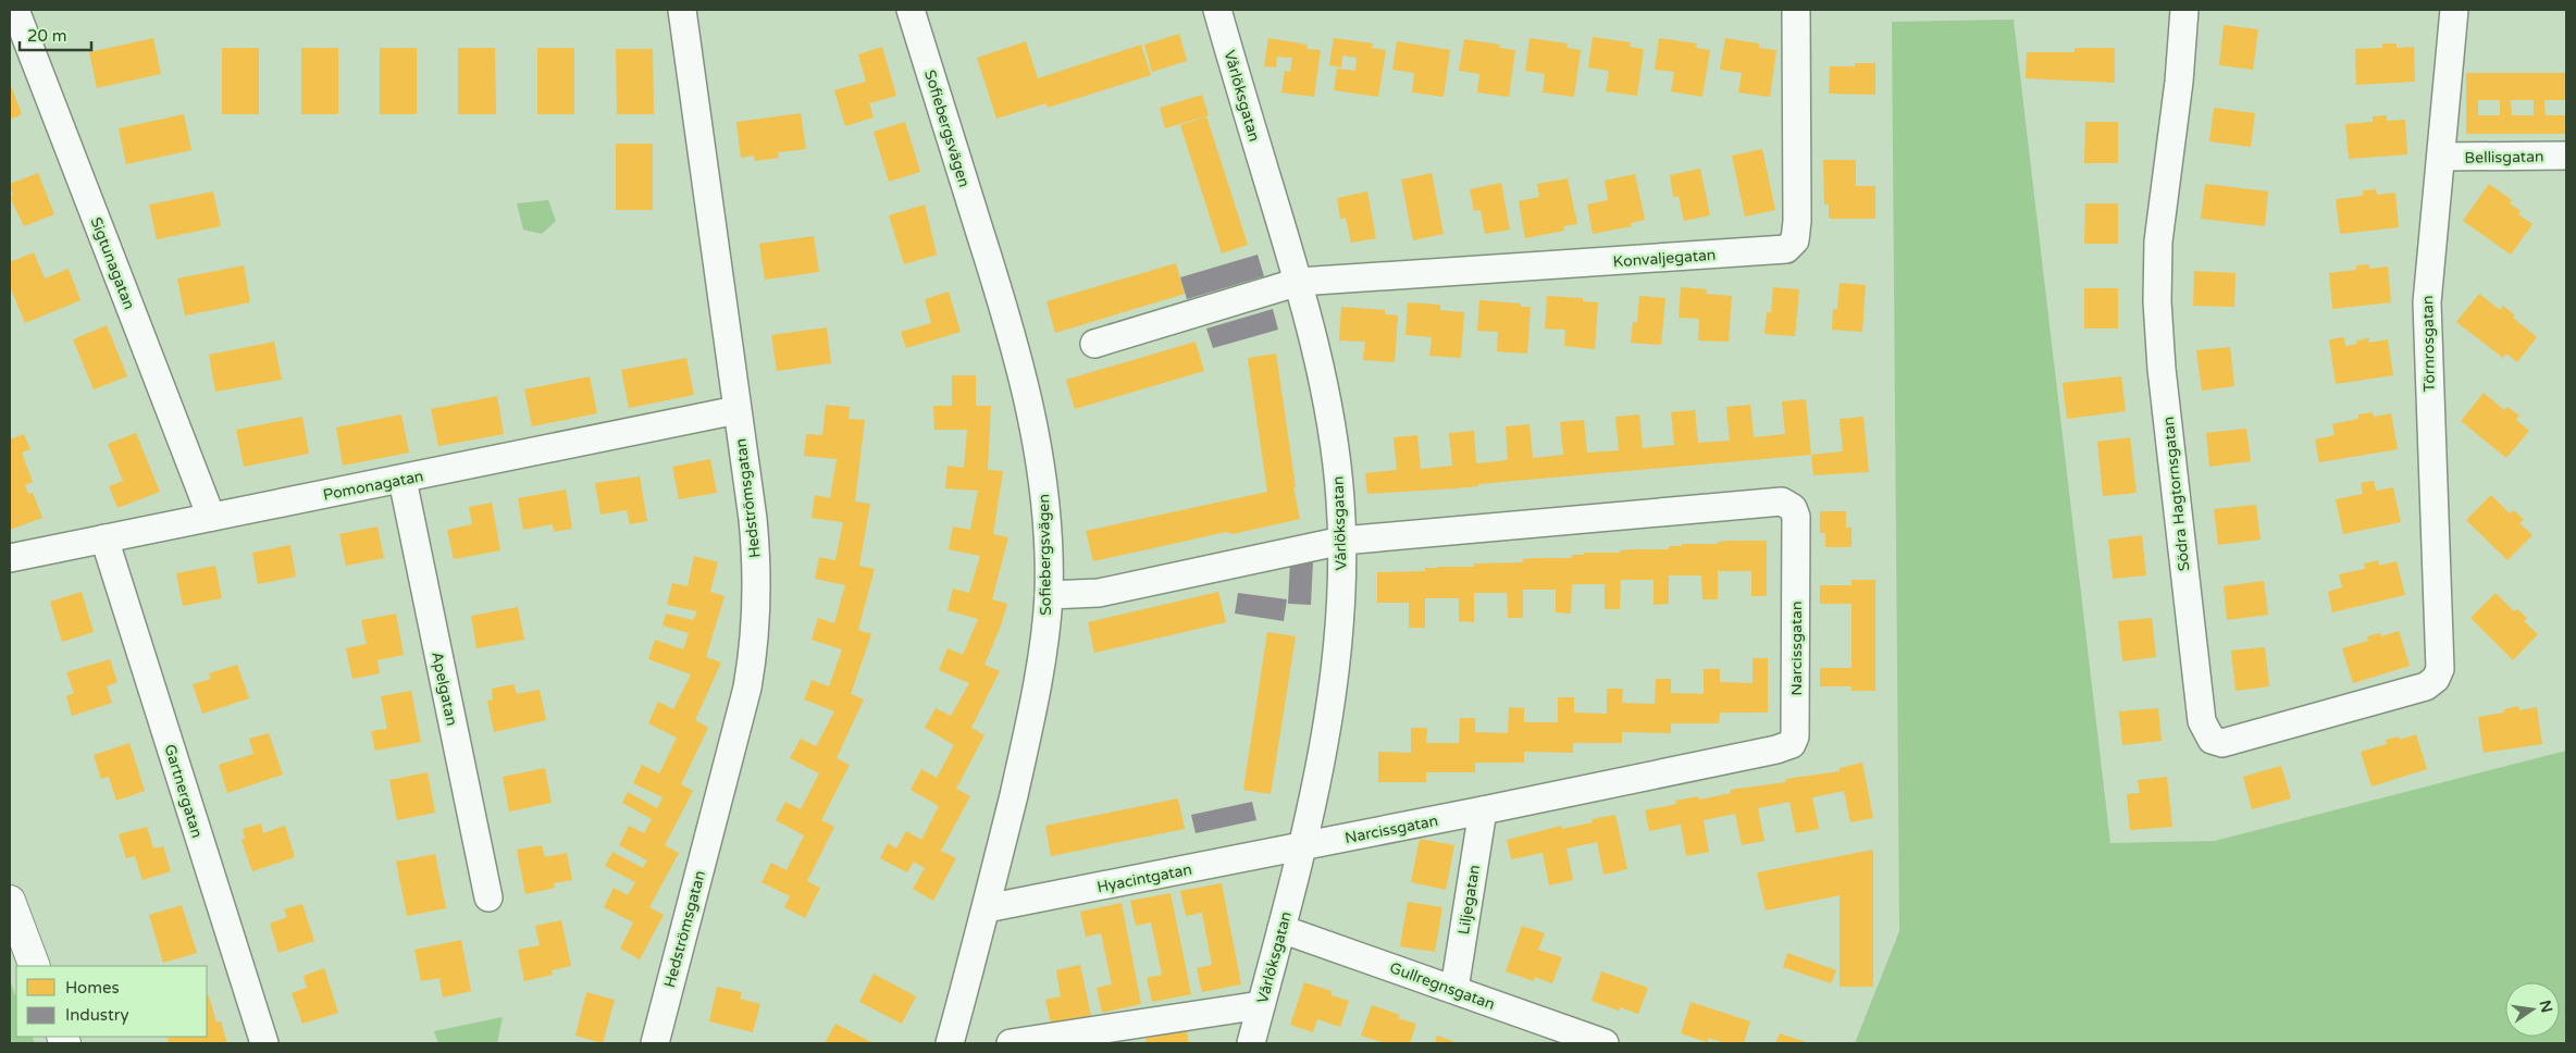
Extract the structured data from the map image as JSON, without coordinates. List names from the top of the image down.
{
  "streets": {
    "street": [
      "Vårlöksgatan",
      "Sofiebergsvägen",
      "Bellisgatan",
      "Konvaljegatan",
      "Sigtunagatan",
      "Törnrosgatan",
      "Pomonagatan",
      "Södra Hagtornsgatan",
      "Hedströmsgatan",
      "Narcissgatan",
      "Apelgatan",
      "Gartnergatan",
      "Hyacintgatan",
      "Liljegatan",
      "Gullregnsgatan"
    ]
  },
  "crossings": [
    ["Vårlöksgatan", "Konvaljegatan"],
    ["Vårlöksgatan", "Narcissgatan"],
    ["Vårlöksgatan", "Hyacintgatan"],
    ["Vårlöksgatan", "Gullregnsgatan"],
    ["Sofiebergsvägen", "Hyacintgatan"],
    ["Bellisgatan", "Törnrosgatan"],
    ["Sigtunagatan", "Pomonagatan"],
    ["Törnrosgatan", "Södra Hagtornsgatan"],
    ["Pomonagatan", "Hedströmsgatan"],
    ["Pomonagatan", "Apelgatan"],
    ["Pomonagatan", "Gartnergatan"],
    ["Narcissgatan", "Hyacintgatan"],
    ["Narcissgatan", "Liljegatan"],
    ["Liljegatan", "Gullregnsgatan"]
  ],
  "legend": ["Homes", "Industry"],
  "scale_bar": "20 m",
  "north": "right"
}
